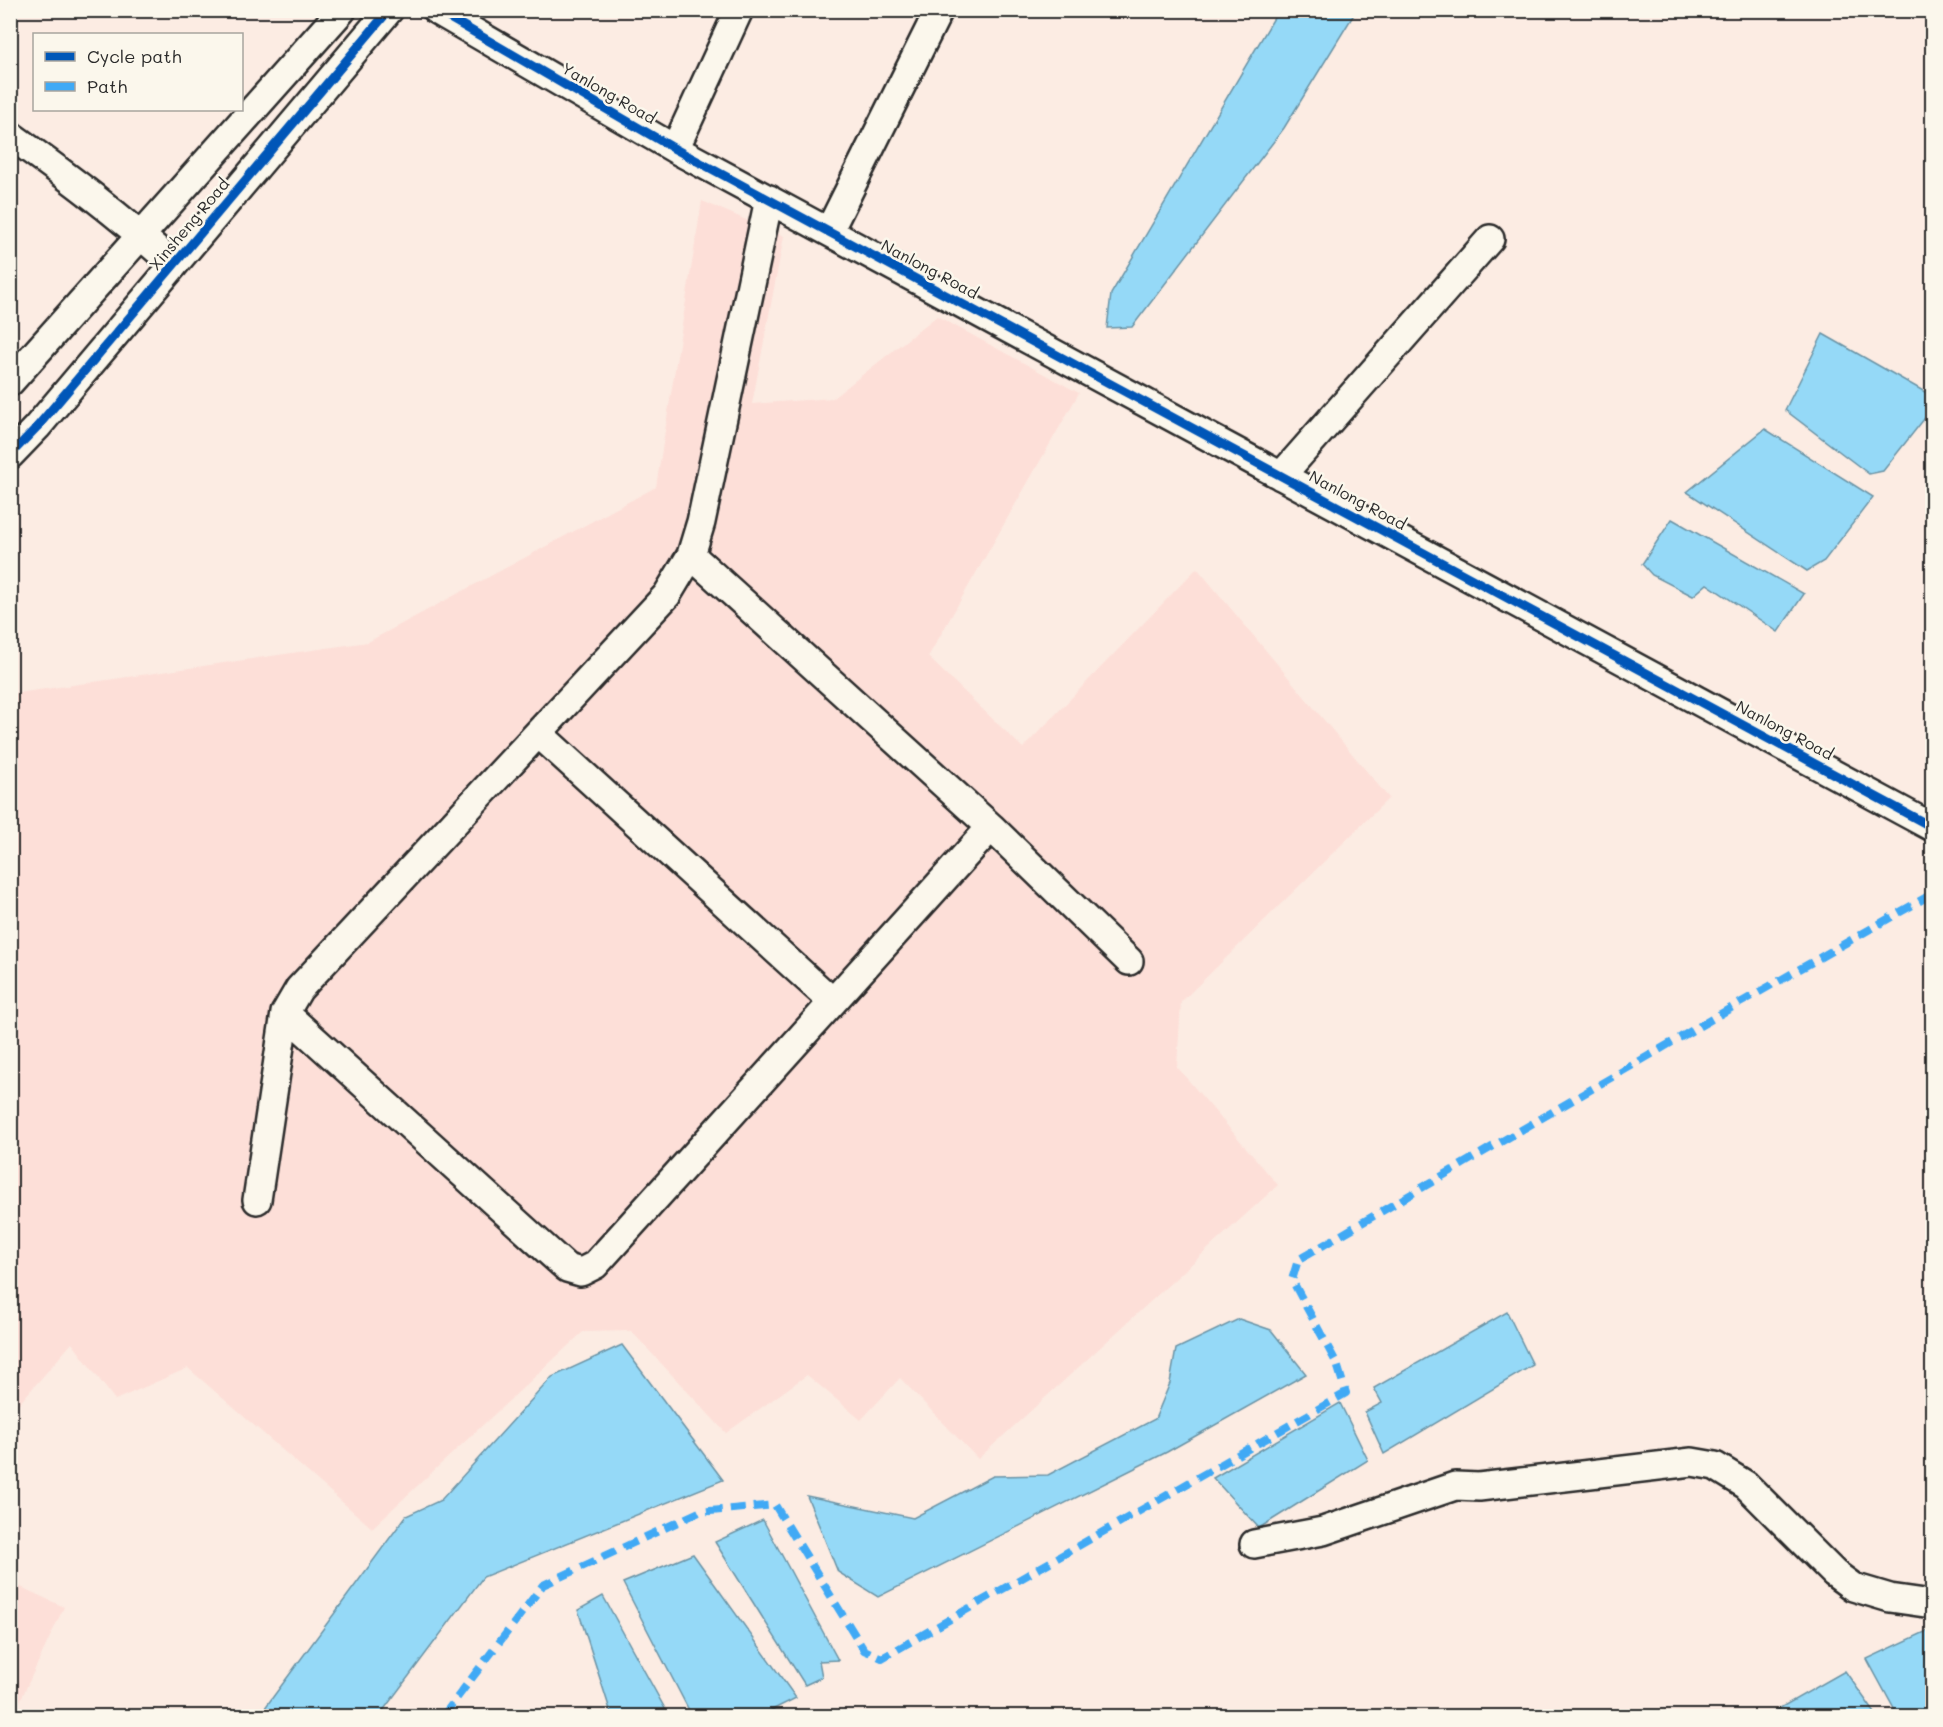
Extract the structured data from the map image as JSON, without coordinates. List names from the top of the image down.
{
  "streets": {
    "street": ["Yanlong Road", "Xinsheng Road", "Nanlong Road"]
  },
  "crossings": [
    ["Yanlong Road", "Nanlong Road"]
  ],
  "legend": ["Cycle path", "Path"]
}
